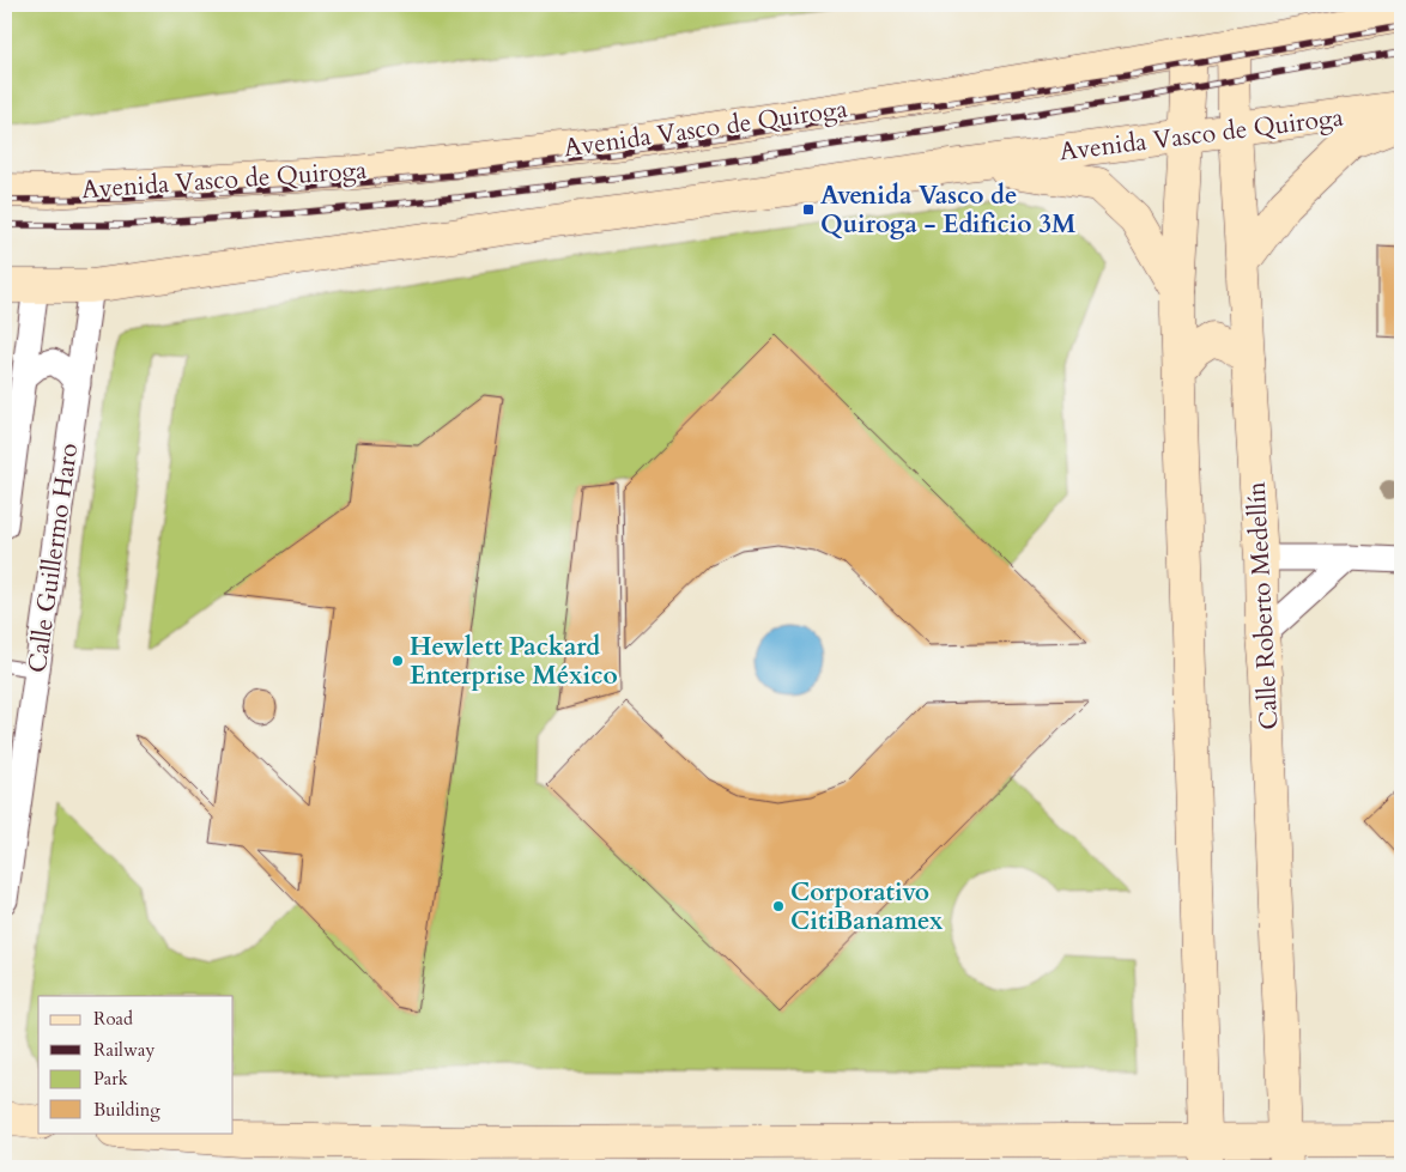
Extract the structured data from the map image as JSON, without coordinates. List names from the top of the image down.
{
  "streets": {
    "main road": ["Avenida Vasco de Quiroga", "Calle Roberto Medellín"],
    "street": ["Calle Guillermo Haro"]
  },
  "crossings": [
    ["Avenida Vasco de Quiroga", "Calle Guillermo Haro"],
    ["Avenida Vasco de Quiroga", "Calle Roberto Medellín"]
  ],
  "places": {
    "transit": ["Avenida Vasco de Quiroga - Edificio 3M"],
    "other": ["Hewlett Packard Enterprise México", "Corporativo CitiBanamex"]
  },
  "legend": [
    "Road",
    "Railway",
    "Park",
    "Building"
  ]
}
